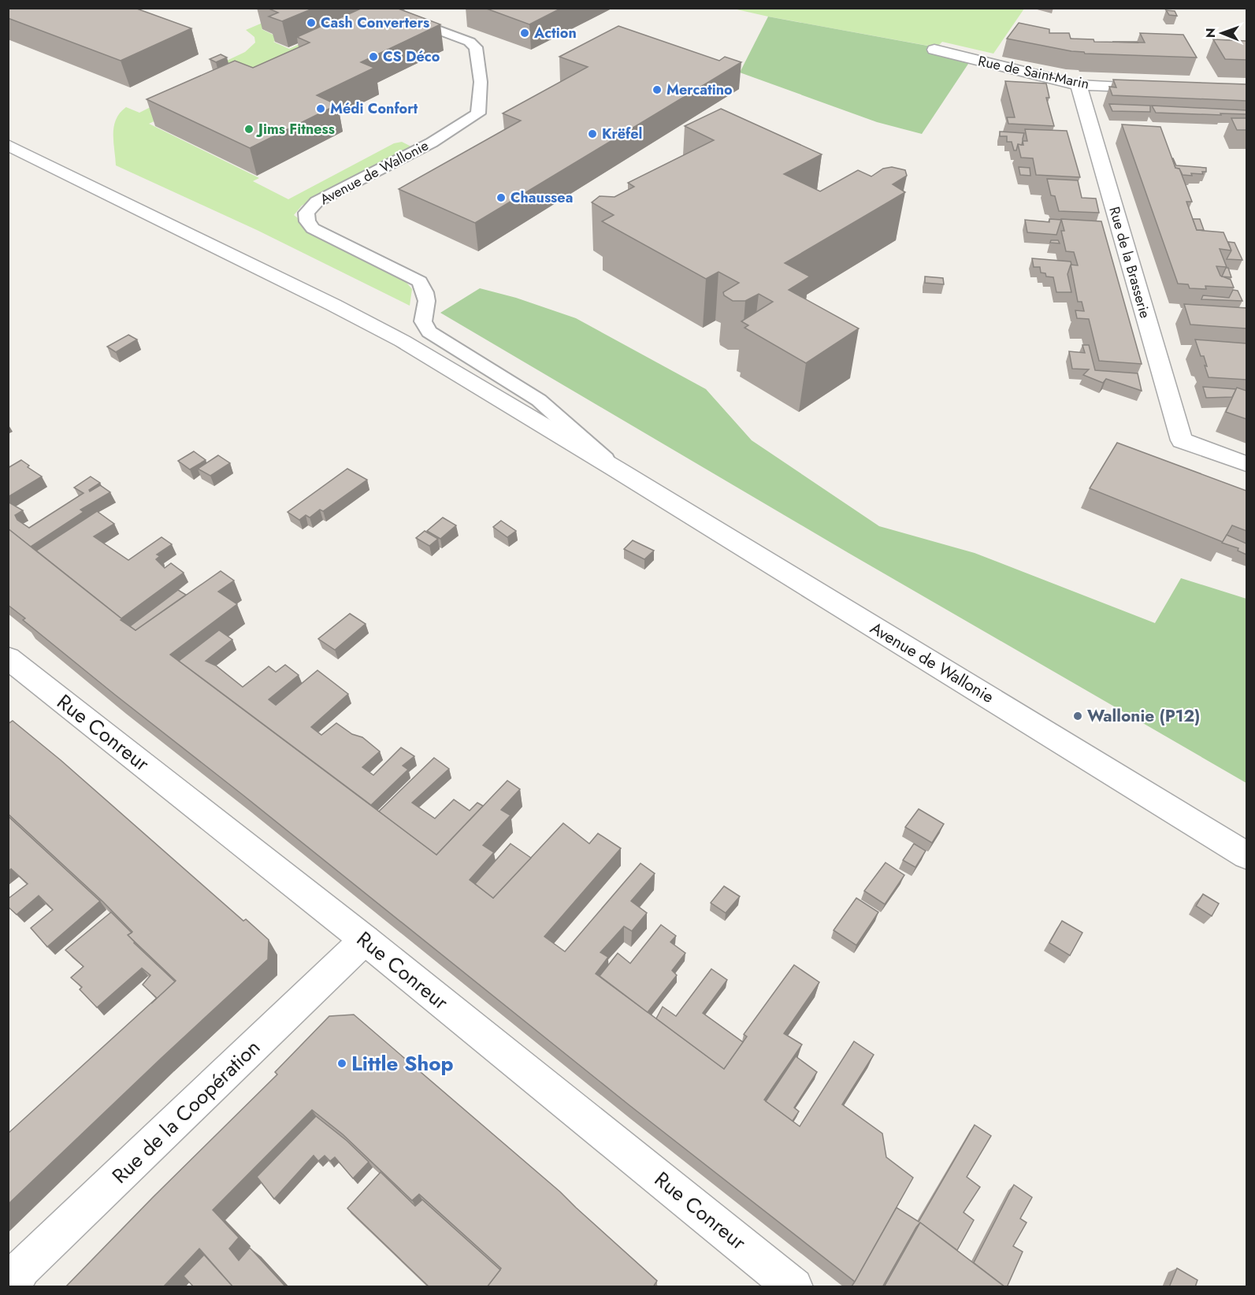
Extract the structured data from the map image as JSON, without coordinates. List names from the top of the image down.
{
  "streets": {
    "street": [
      "Rue de Saint-Marin",
      "Avenue de Wallonie",
      "Rue de la Brasserie",
      "Rue Conreur",
      "Rue de la Coopération"
    ]
  },
  "crossings": [
    ["Rue de Saint-Marin", "Rue de la Brasserie"],
    ["Rue Conreur", "Rue de la Coopération"]
  ],
  "places": [
    "Cash Converters",
    "Action",
    "CS Déco",
    "Mercatino",
    "Médi Confort",
    "Jims Fitness",
    "Krëfel",
    "Chaussea",
    "Wallonie (P12)",
    "Little Shop"
  ],
  "north": "left"
}
